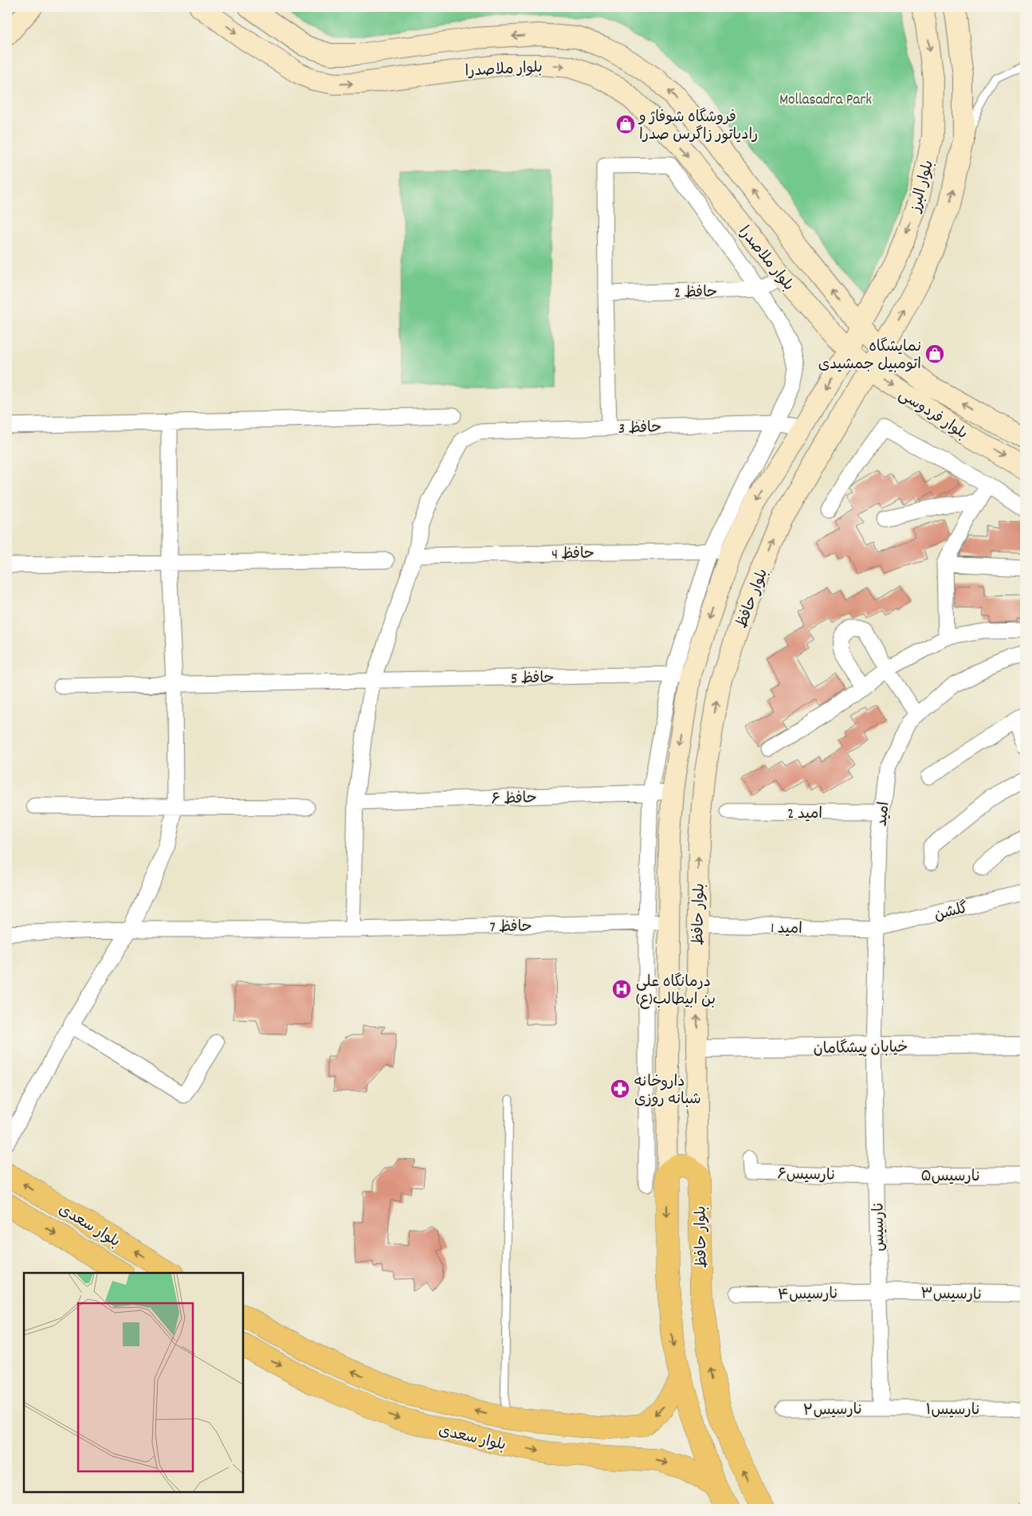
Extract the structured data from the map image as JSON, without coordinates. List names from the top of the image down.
{
  "streets": {
    "main road": [
      "بلوار ملاصدرا",
      "بلوار البرز",
      "بلوار فردوسی",
      "بلوار حافظ",
      "بلوار سعدی"
    ],
    "street": [
      "حافظ 2",
      "حافظ 3",
      "حافظ 4",
      "حافظ 5",
      "حافظ ۶",
      "امید 2",
      "امید",
      "گلشن",
      "حافظ 7",
      "امید 1",
      "خیابان پیشگامان",
      "نارسیس۶",
      "نارسیس۵",
      "نارسیس",
      "نارسیس۴",
      "نارسیس۳",
      "نارسیس۲",
      "نارسیس۱"
    ]
  },
  "crossings": [
    ["بلوار ملاصدرا", "بلوار البرز"],
    ["بلوار ملاصدرا", "حافظ 2"],
    ["بلوار ملاصدرا", "بلوار فردوسی"],
    ["بلوار ملاصدرا", "بلوار حافظ"],
    ["بلوار البرز", "بلوار فردوسی"],
    ["بلوار البرز", "بلوار حافظ"],
    ["بلوار فردوسی", "بلوار حافظ"],
    ["حافظ 3", "حافظ 4"],
    ["حافظ 3", "بلوار حافظ"],
    ["حافظ 4", "بلوار حافظ"],
    ["بلوار حافظ", "حافظ 5"],
    ["بلوار حافظ", "حافظ ۶"],
    ["بلوار حافظ", "حافظ 7"],
    ["بلوار حافظ", "امید 1"],
    ["بلوار حافظ", "خیابان پیشگامان"],
    ["بلوار حافظ", "بلوار سعدی"],
    ["امید 2", "امید"],
    ["امید", "گلشن"],
    ["امید", "امید 1"],
    ["امید", "خیابان پیشگامان"],
    ["امید", "نارسیس"],
    ["گلشن", "امید 1"],
    ["خیابان پیشگامان", "نارسیس"],
    ["نارسیس۶", "نارسیس۵"],
    ["نارسیس۶", "نارسیس"],
    ["نارسیس۵", "نارسیس"],
    ["نارسیس", "نارسیس۴"],
    ["نارسیس", "نارسیس۳"],
    ["نارسیس", "نارسیس۲"],
    ["نارسیس", "نارسیس۱"],
    ["نارسیس۴", "نارسیس۳"],
    ["نارسیس۲", "نارسیس۱"]
  ],
  "parks": ["Mollasadra Park"],
  "places": {
    "shop": ["فروشگاه شوفاژ و رادیاتور زاگرس صدرا", "نمایشگاه اتومبیل جمشیدی"],
    "hospital": ["درمانگاه علی بن ابیطالب(ع)"],
    "pharmacy": ["داروخانه شبانه روزی"]
  }
}
